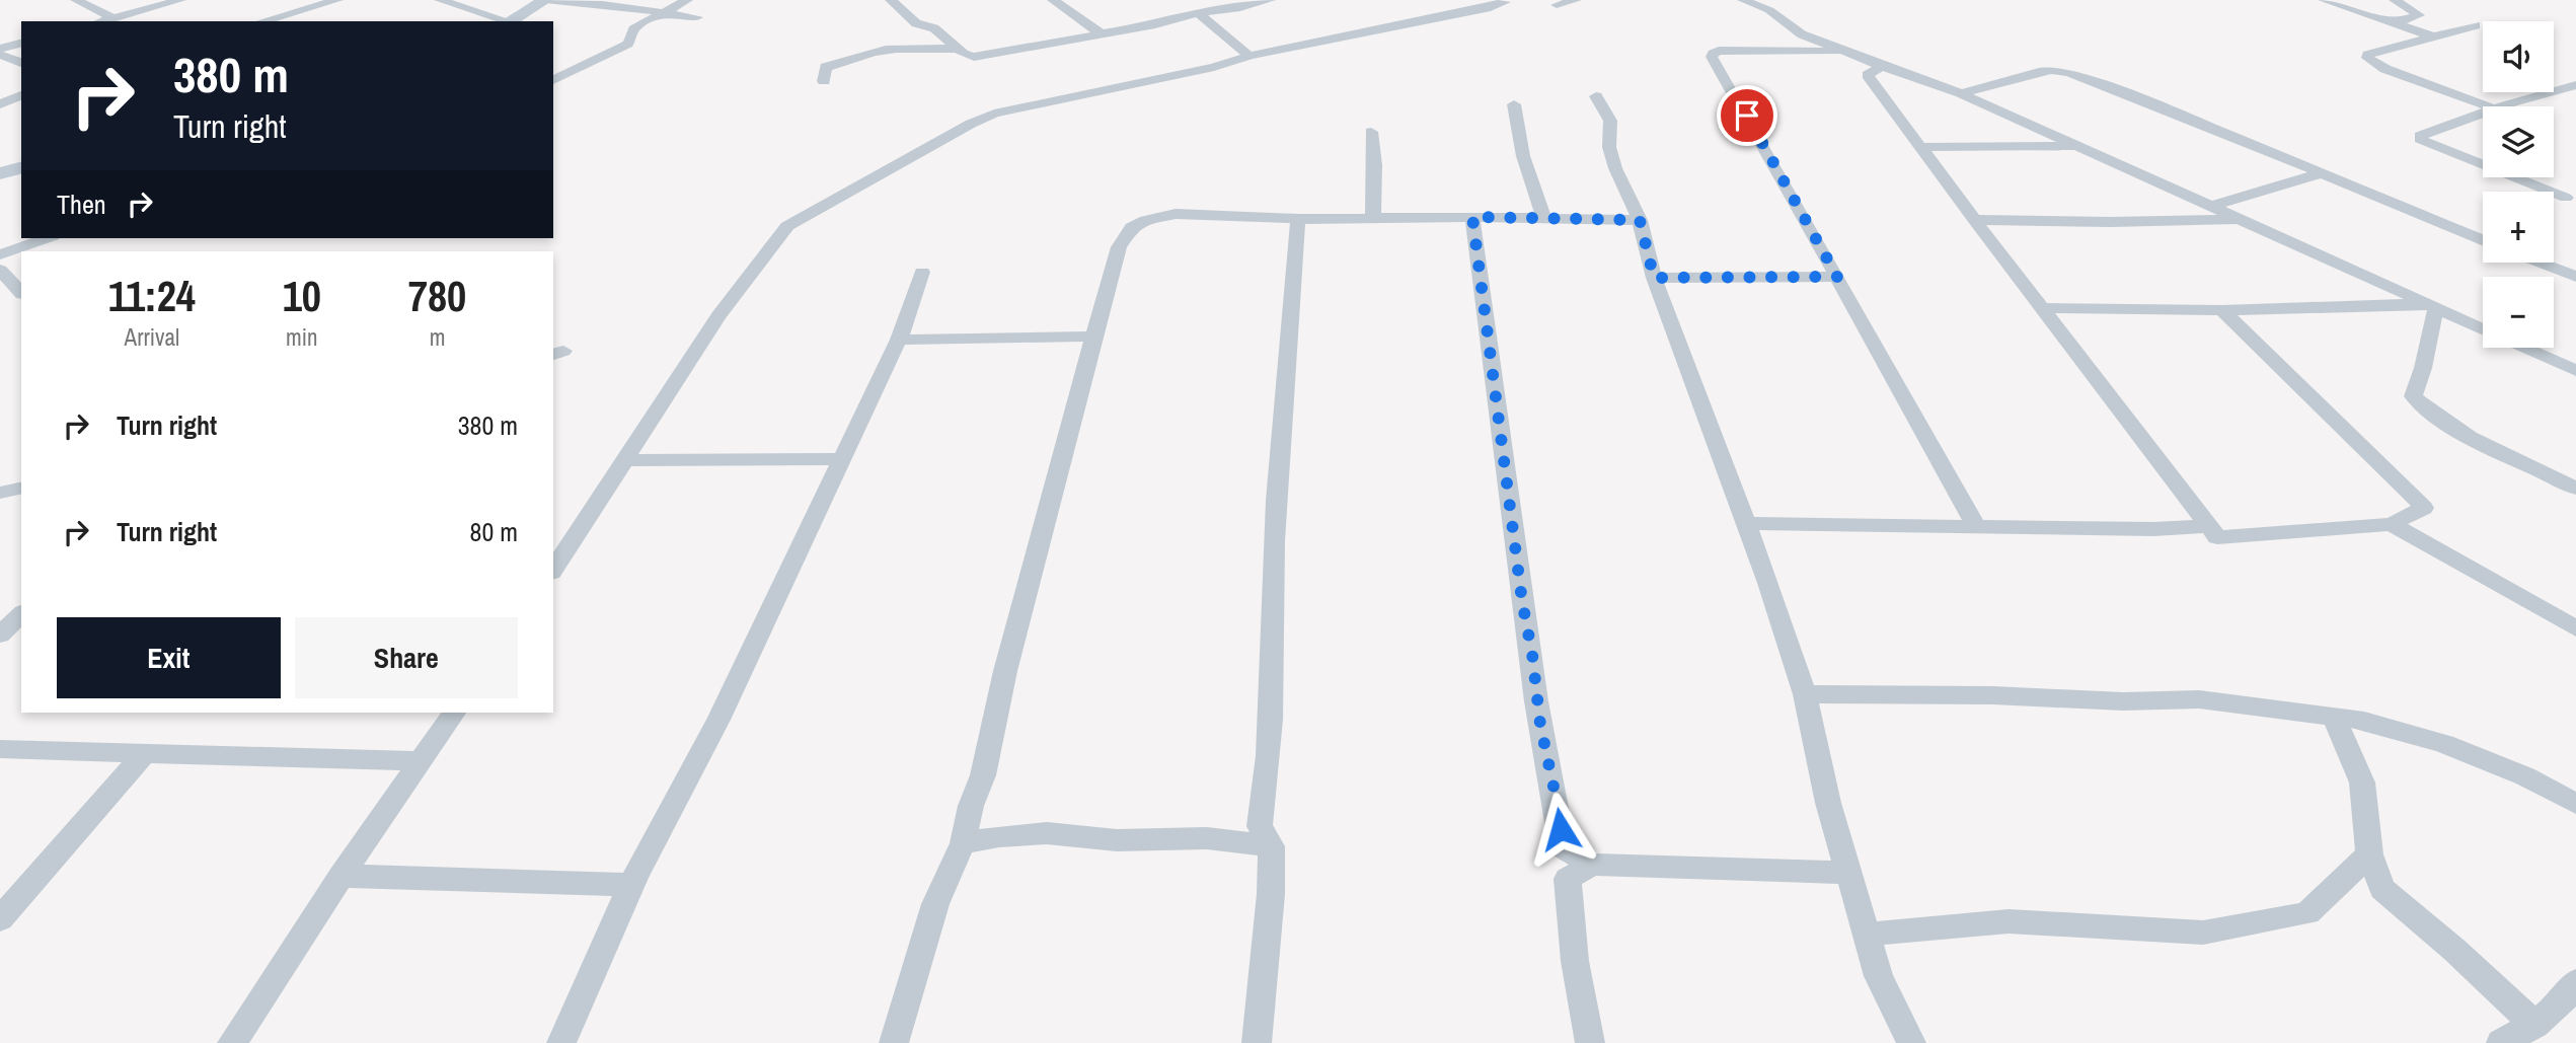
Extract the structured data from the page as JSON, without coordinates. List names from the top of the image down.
{
  "page": {
    "map_buttons": ["+", "−"],
    "turn": ["380 m", "Turn right"],
    "then": "Then",
    "eta": [
      "11:24",
      "Arrival",
      "10",
      "min",
      "780",
      "m"
    ],
    "list": [
      {
        "name": "Turn right",
        "value": "380 m"
      },
      {
        "name": "Turn right",
        "value": "80 m"
      }
    ],
    "buttons": ["Exit", "Share"]
  }
}
